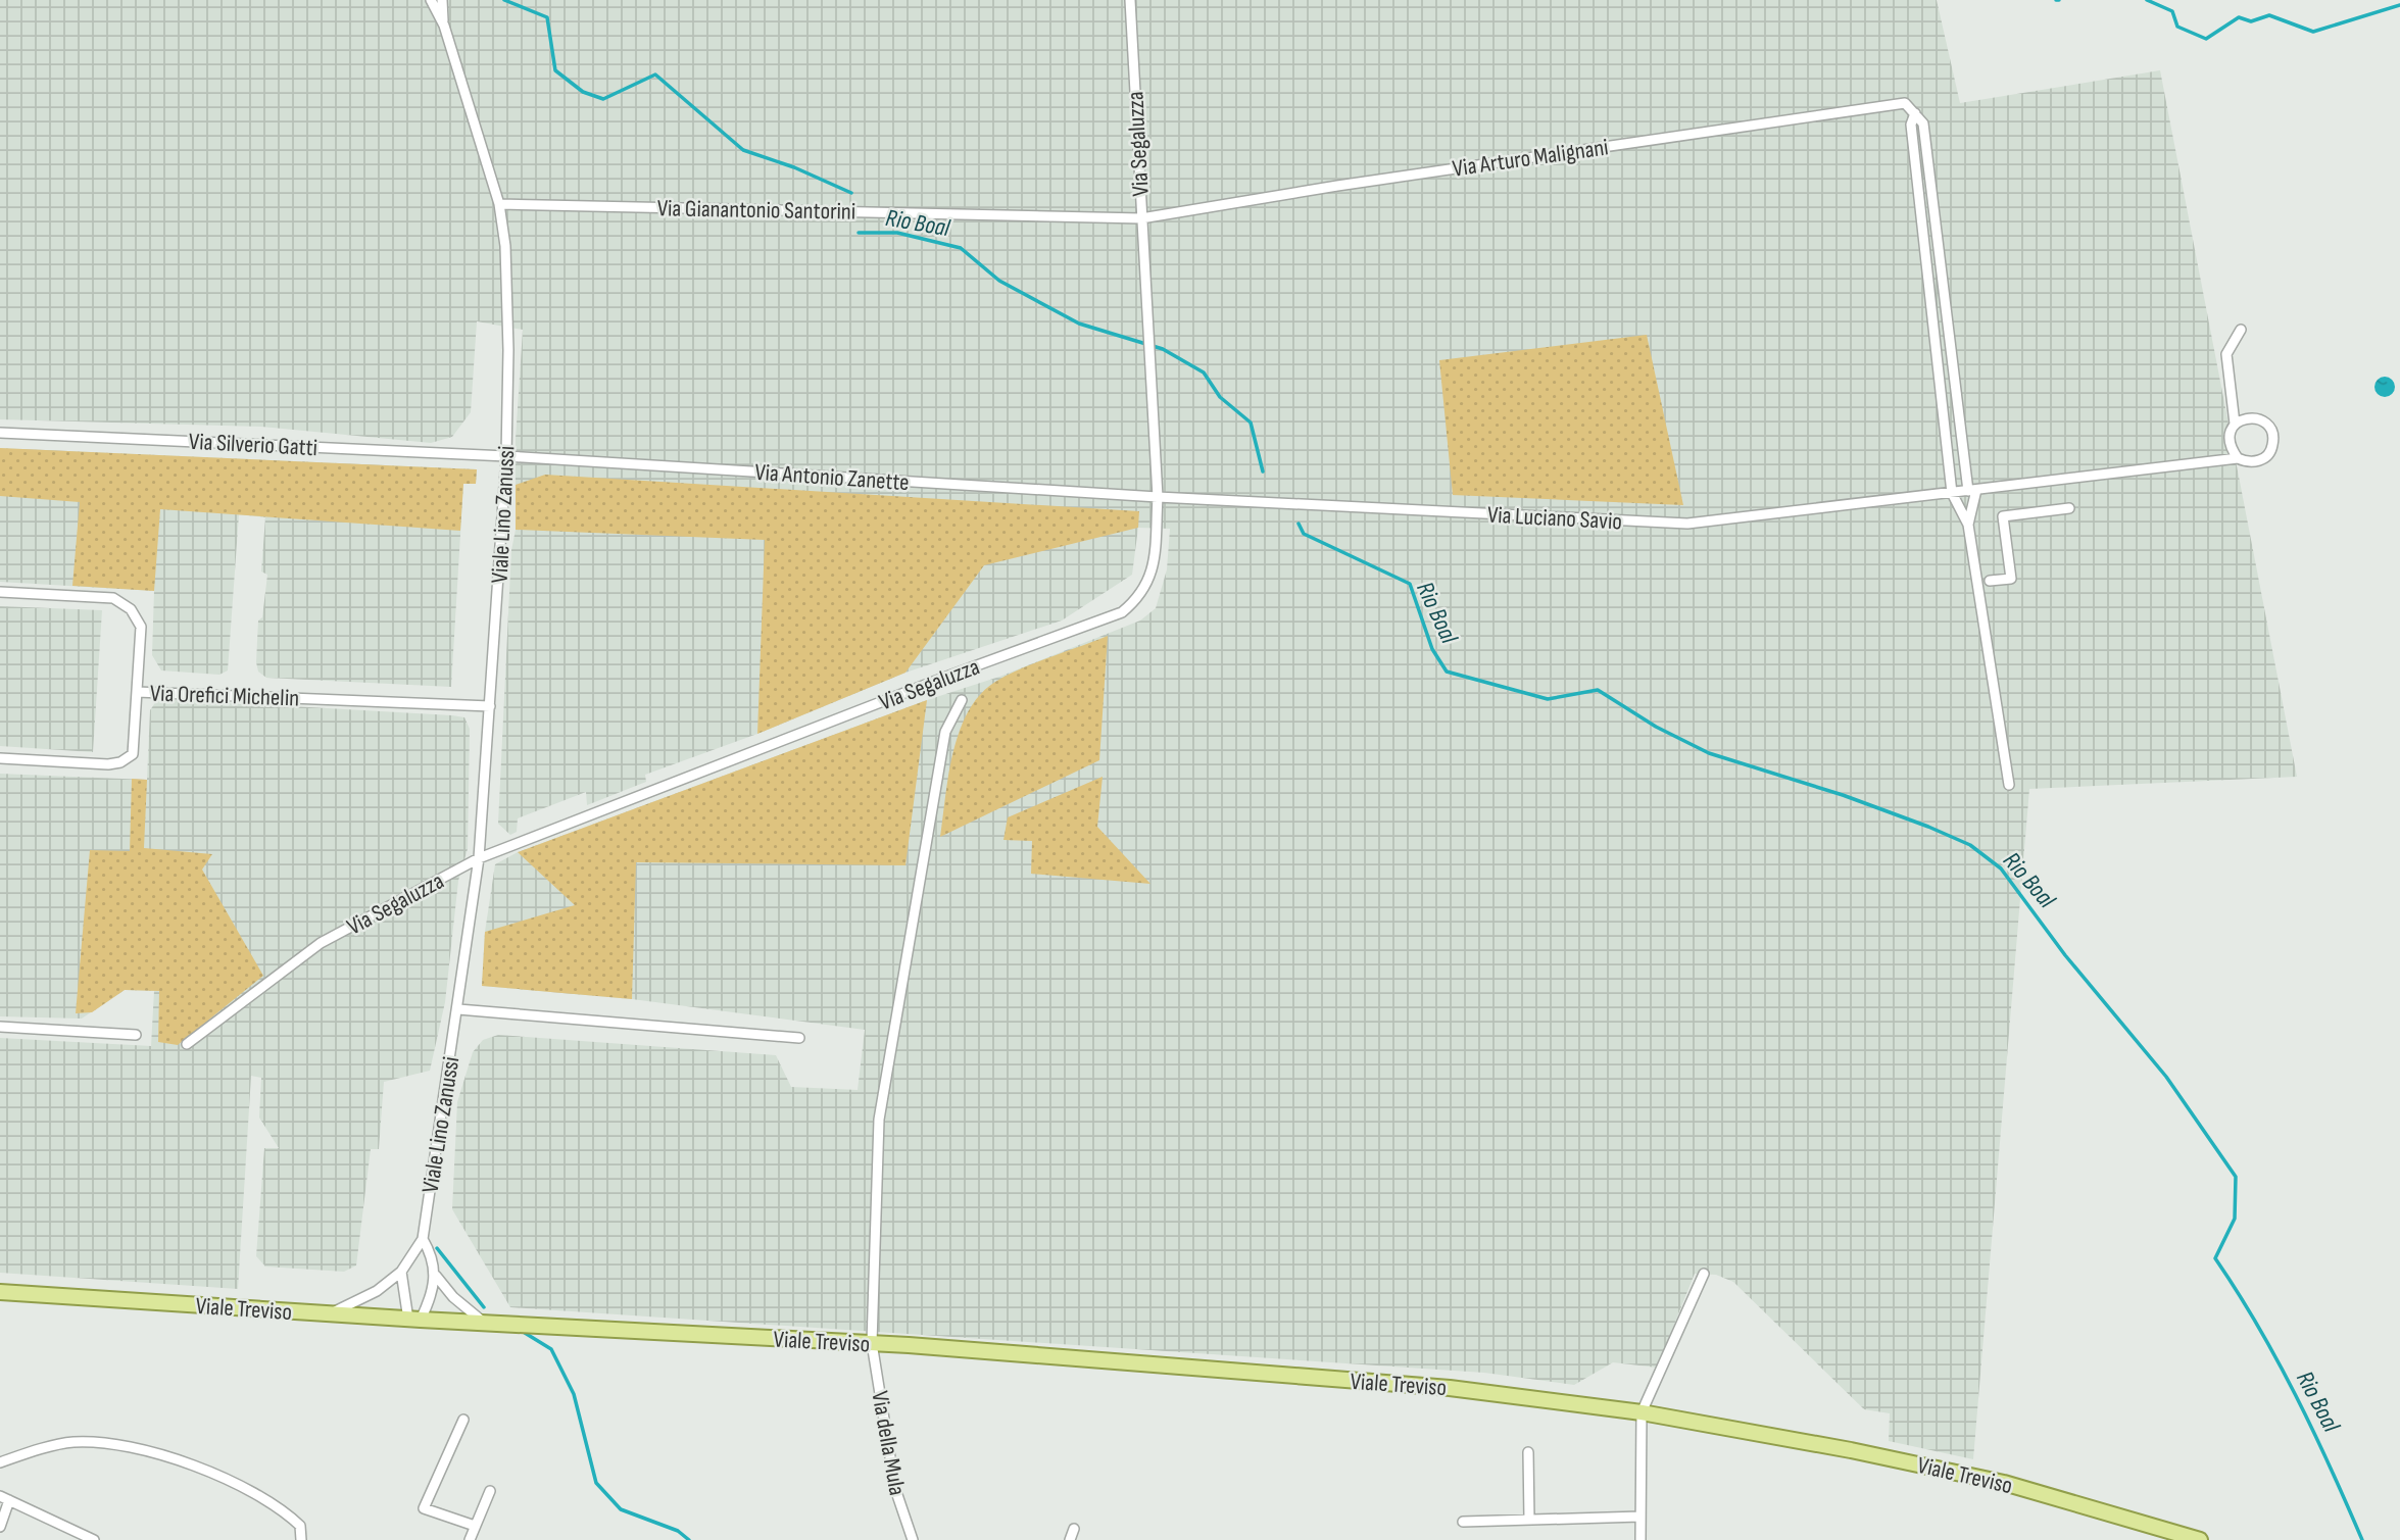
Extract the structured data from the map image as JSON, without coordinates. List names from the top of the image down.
{
  "streets": {
    "main road": ["Viale Treviso"],
    "street": [
      "Via Segaluzza",
      "Via Arturo Malignani",
      "Via Gianantonio Santorini",
      "Via Silverio Gatti",
      "Via Antonio Zanette",
      "Viale Lino Zanussi",
      "Via Luciano Savio",
      "Via Orefici Michelin",
      "Via della Mula"
    ]
  },
  "crossings": [
    ["Via Segaluzza", "Via Arturo Malignani"],
    ["Via Segaluzza", "Via Gianantonio Santorini"],
    ["Via Segaluzza", "Via Antonio Zanette"],
    ["Via Segaluzza", "Viale Lino Zanussi"],
    ["Via Segaluzza", "Via Luciano Savio"],
    ["Via Arturo Malignani", "Via Gianantonio Santorini"],
    ["Via Gianantonio Santorini", "Viale Lino Zanussi"],
    ["Via Silverio Gatti", "Via Antonio Zanette"],
    ["Via Silverio Gatti", "Viale Lino Zanussi"],
    ["Via Antonio Zanette", "Viale Lino Zanussi"],
    ["Via Antonio Zanette", "Via Luciano Savio"],
    ["Viale Lino Zanussi", "Via Orefici Michelin"],
    ["Viale Lino Zanussi", "Viale Treviso"],
    ["Viale Treviso", "Via della Mula"]
  ],
  "water": ["Rio Boal"]
}
